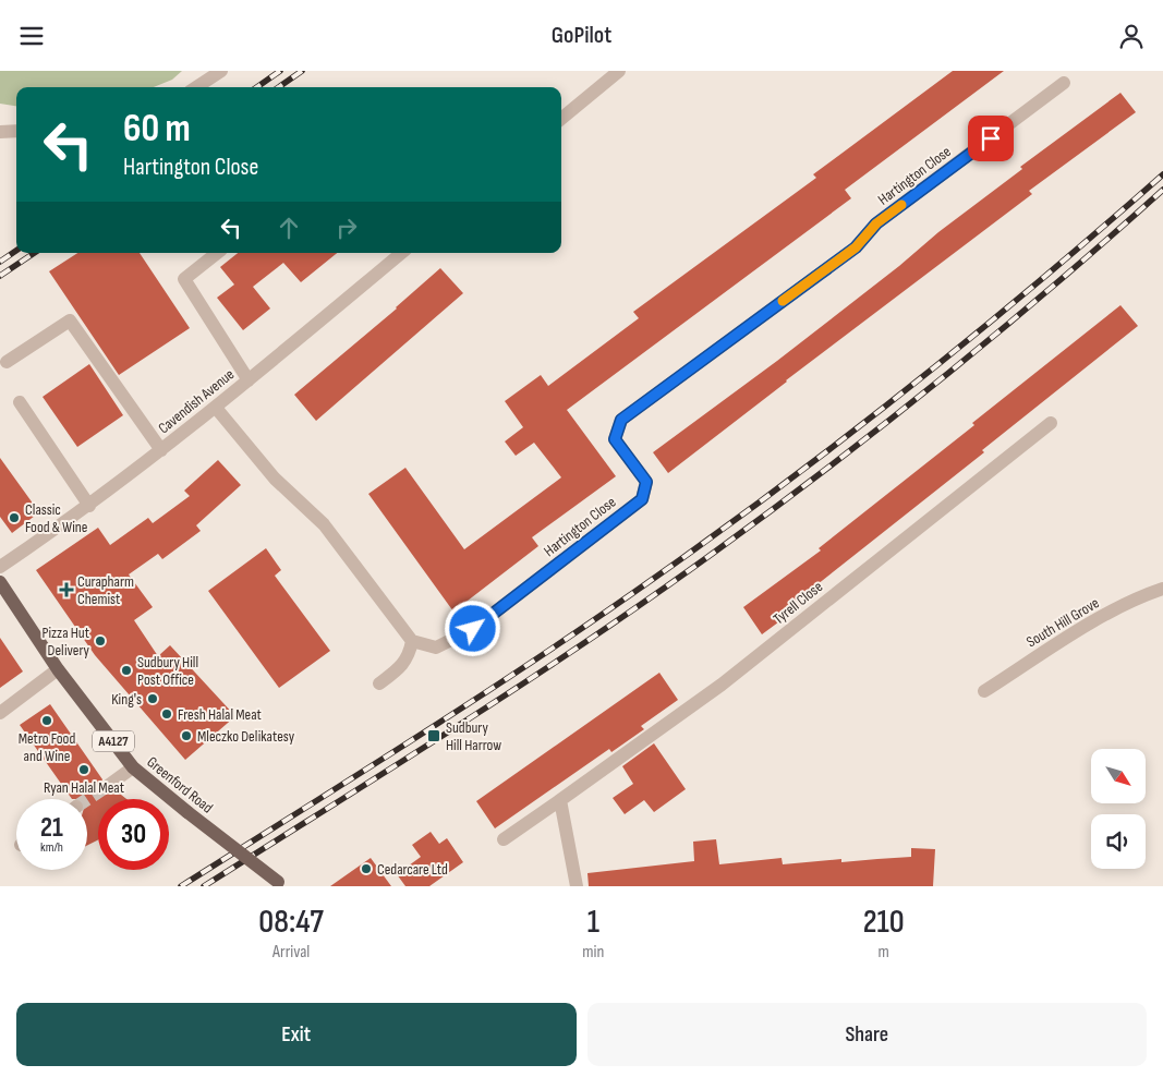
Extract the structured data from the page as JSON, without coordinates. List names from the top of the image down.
{
  "streets": {
    "main road": ["A4127", "Greenford Road"],
    "street": [
      "Hartington Close",
      "Cavendish Avenue",
      "Tyrell Close",
      "South Hill Grove"
    ]
  },
  "places": {
    "other": [
      "Classic Food & Wine",
      "Pizza Hut Delivery",
      "Sudbury Hill Post Office",
      "King's",
      "Fresh Halal Meat",
      "Metro Food and Wine",
      "Mleczko Delikatesy",
      "Ryan Halal Meat",
      "Cedarcare Ltd"
    ],
    "health": ["Curapharm Chemist"],
    "transit": ["Sudbury Hill Harrow"]
  },
  "north": "bottom right",
  "page": {
    "header": "GoPilot",
    "turn": ["60 m", "Hartington Close"],
    "speed": "21 km/h",
    "limit": "30",
    "eta": [
      "08:47",
      "Arrival",
      "1",
      "min",
      "210",
      "m"
    ],
    "buttons": ["Exit", "Share"]
  }
}
